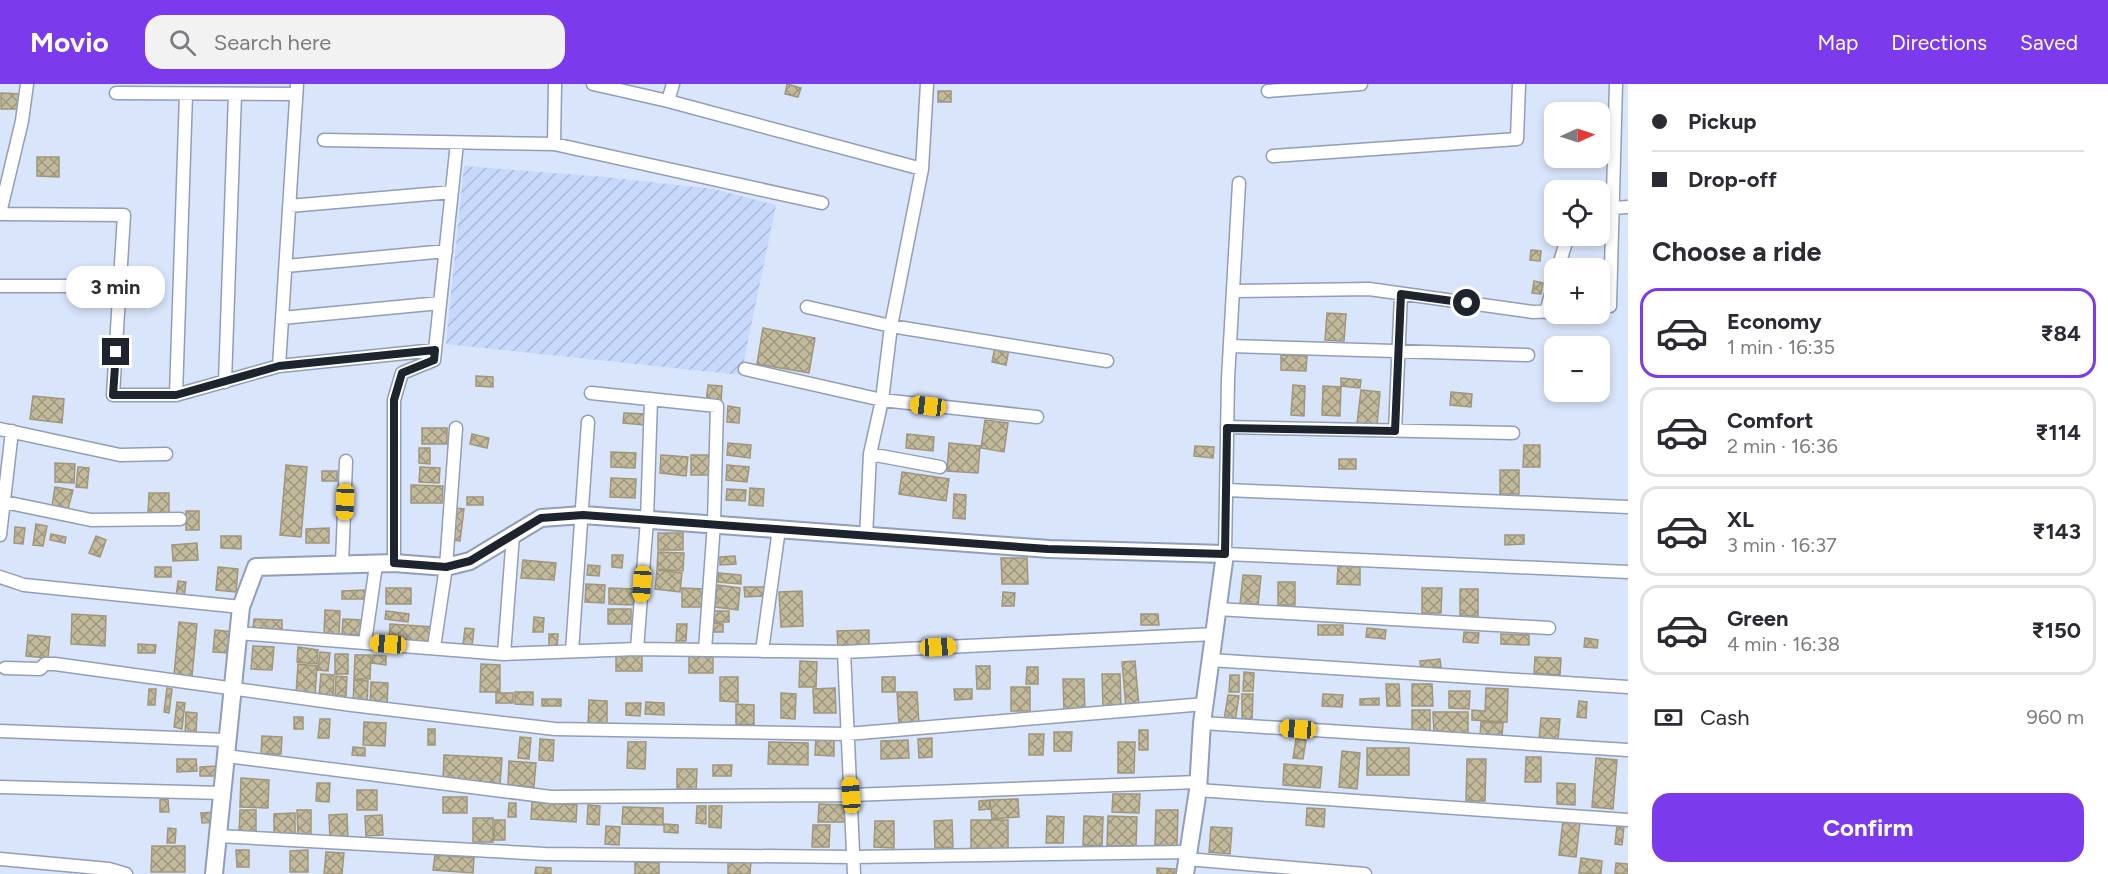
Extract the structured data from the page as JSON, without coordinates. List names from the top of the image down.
{
  "north": "right",
  "page": {
    "header": "Movio",
    "search": "Search here",
    "nav": ["Map", "Directions", "Saved"],
    "banner": ["Pickup", "Drop-off"],
    "map_buttons": ["+", "−"],
    "heading": "Choose a ride",
    "bubble": "3 min",
    "list": [
      {
        "name": "Economy",
        "note": "1 min · 16:35",
        "value": "₹84"
      },
      {
        "name": "Comfort",
        "note": "2 min · 16:36",
        "value": "₹114"
      },
      {
        "name": "XL",
        "note": "3 min · 16:37",
        "value": "₹143"
      },
      {
        "name": "Green",
        "note": "4 min · 16:38",
        "value": "₹150"
      }
    ],
    "pay": ["Cash", "960 m"],
    "buttons": "Confirm"
  }
}
